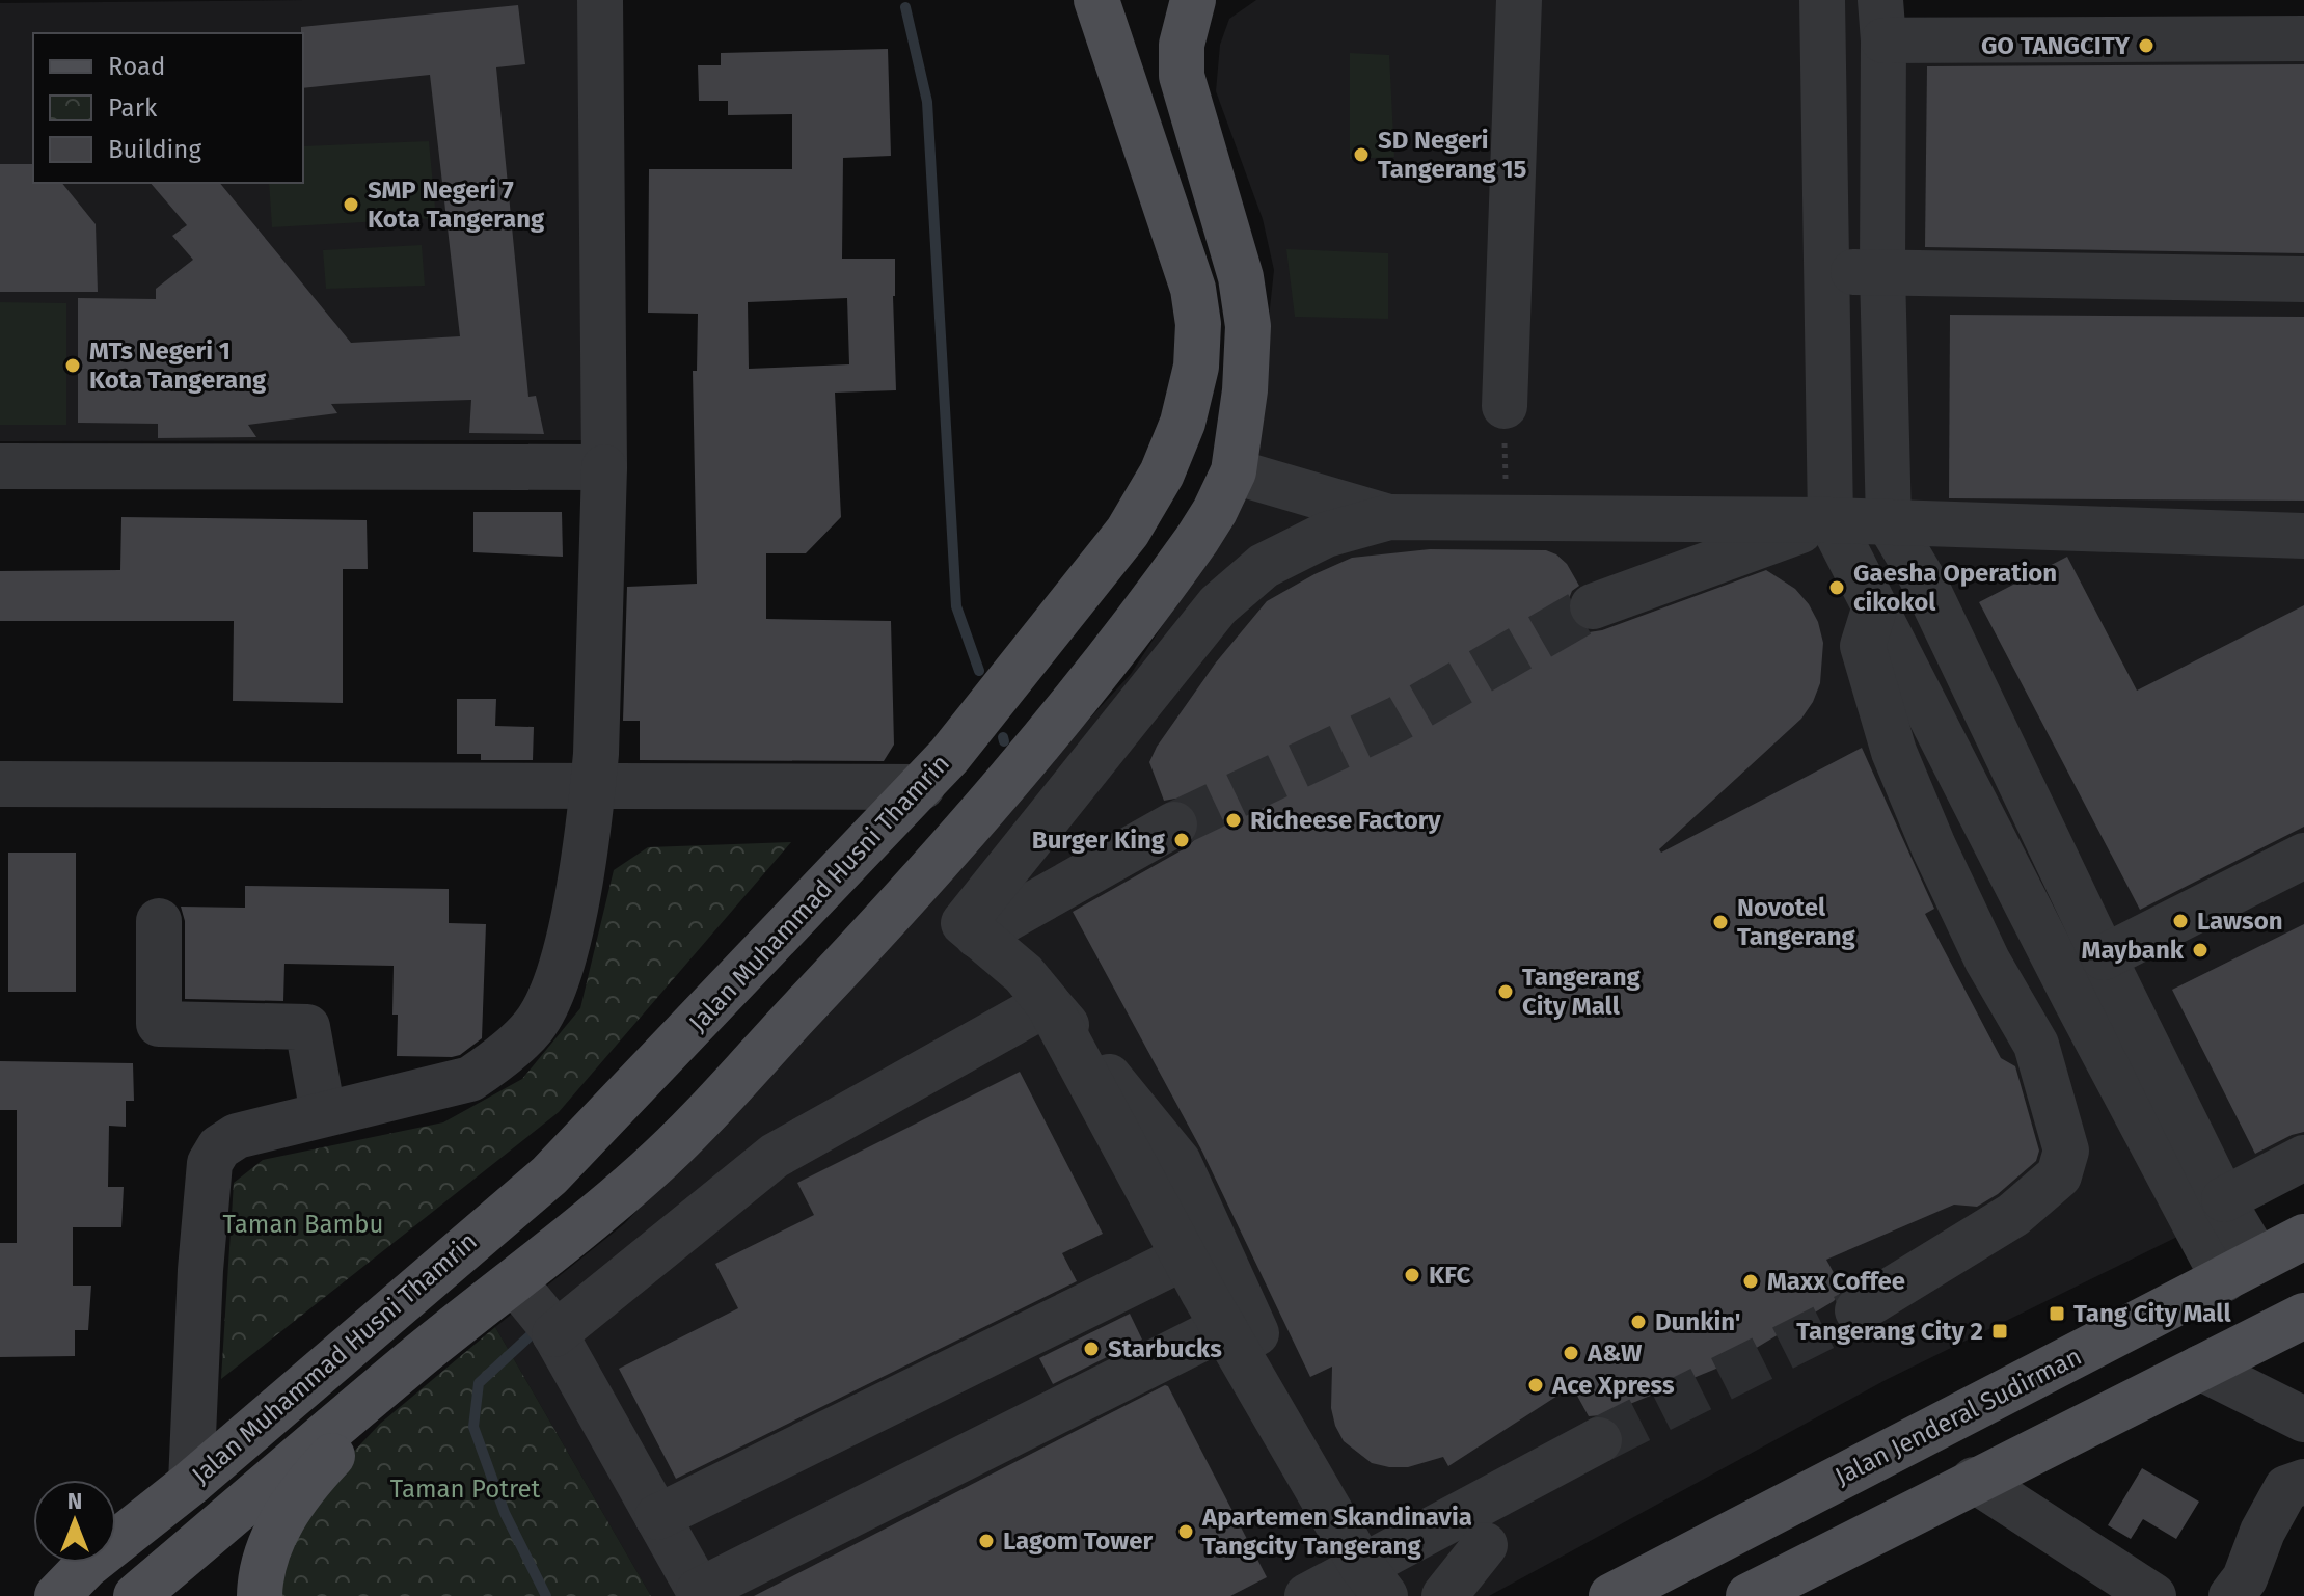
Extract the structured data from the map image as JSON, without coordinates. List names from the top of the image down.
{
  "streets": {
    "main road": ["Jalan Muhammad Husni Thamrin", "Jalan Jenderal Sudirman"]
  },
  "parks": ["Taman Bambu", "Taman Potret"],
  "places": {
    "other": [
      "GO TANGCITY",
      "SD Negeri Tangerang 15",
      "SMP Negeri 7 Kota Tangerang",
      "MTs Negeri 1 Kota Tangerang",
      "Gaesha Operation cikokol",
      "Richeese Factory",
      "Burger King",
      "Lawson",
      "Novotel Tangerang",
      "Maybank",
      "Tangerang City Mall",
      "KFC",
      "Maxx Coffee",
      "Dunkin'",
      "Starbucks",
      "A&W",
      "Ace Xpress",
      "Apartemen Skandinavia Tangcity Tangerang",
      "Lagom Tower"
    ],
    "transit": ["Tang City Mall", "Tangerang City 2"]
  },
  "legend": ["Road", "Park", "Building"],
  "north": "top"
}
